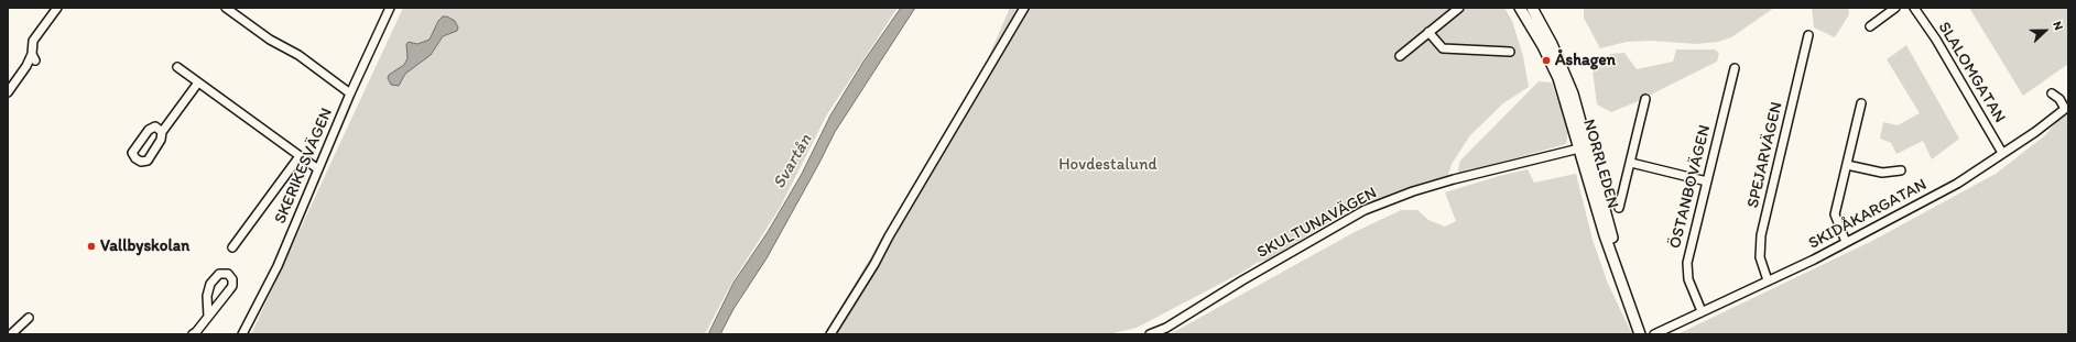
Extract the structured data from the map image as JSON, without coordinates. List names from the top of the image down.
{
  "streets": {
    "main road": ["NORRLEDEN"],
    "street": [
      "SLALOMGATAN",
      "SPEJARVÄGEN",
      "SKERIKESVÄGEN",
      "ÖSTANBOVÄGEN",
      "SKIDÅKARGATAN",
      "SKULTUNAVÄGEN"
    ]
  },
  "crossings": [
    ["SLALOMGATAN", "SKIDÅKARGATAN"],
    ["SPEJARVÄGEN", "SKIDÅKARGATAN"],
    ["NORRLEDEN", "SKULTUNAVÄGEN"],
    ["ÖSTANBOVÄGEN", "SKIDÅKARGATAN"]
  ],
  "water": ["Svartån"],
  "parks": ["Hovdestalund"],
  "places": ["Åshagen", "Vallbyskolan"],
  "north": "right"
}
